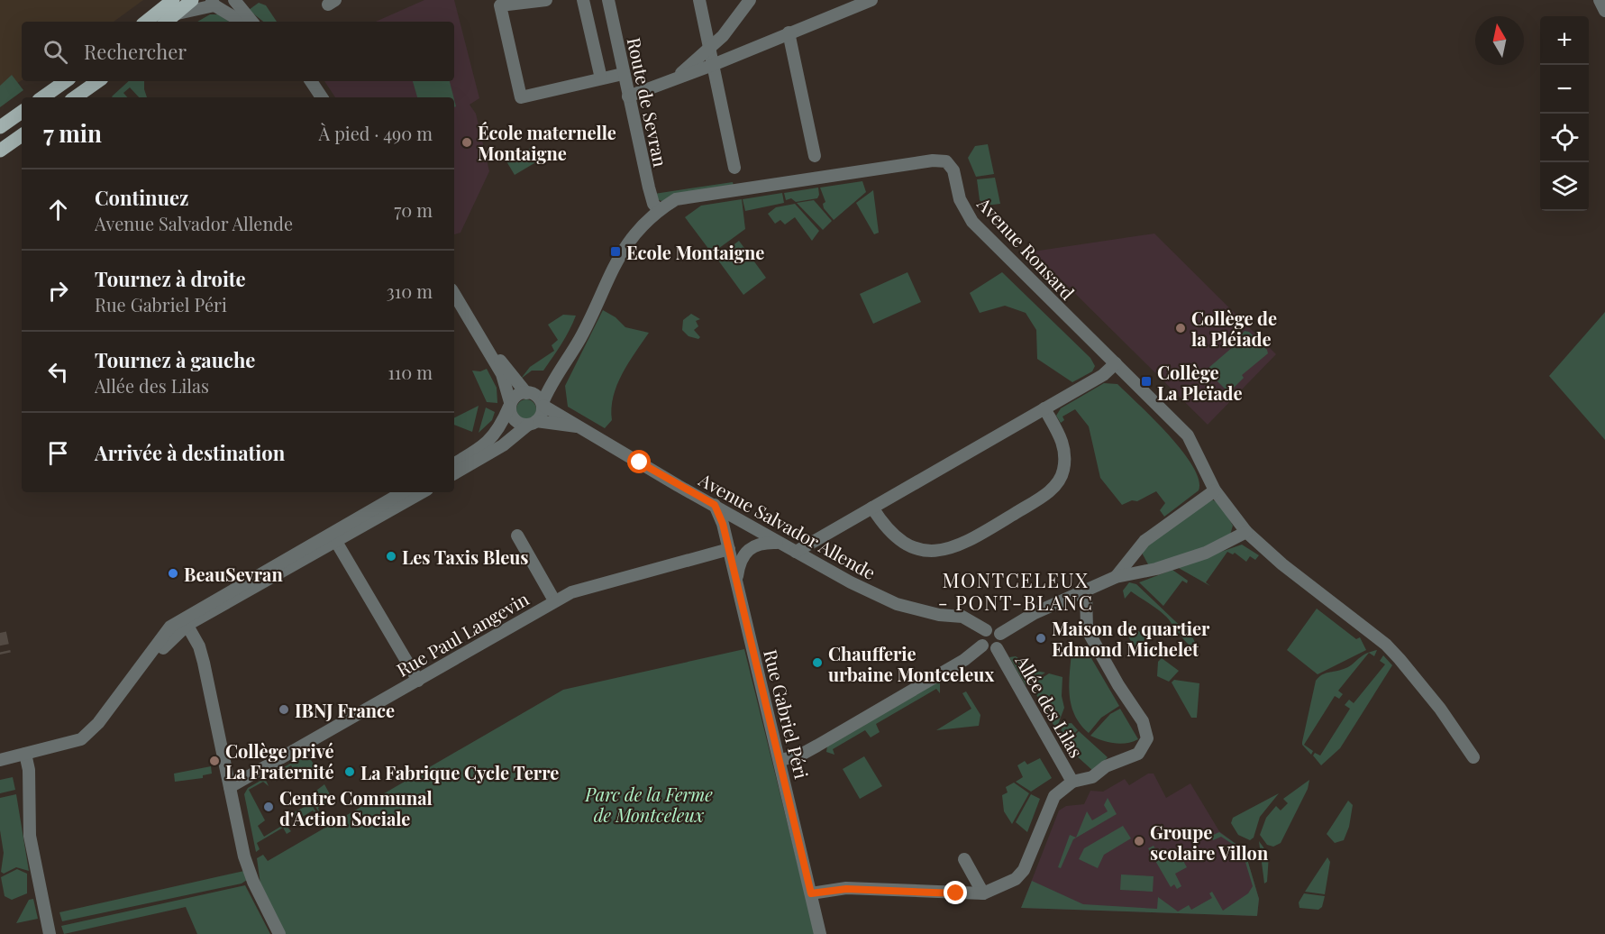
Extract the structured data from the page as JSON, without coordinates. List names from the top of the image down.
{
  "streets": {
    "street": [
      "Route de Sevran",
      "Avenue Ronsard",
      "Avenue Salvador Allende",
      "Rue Paul Langevin",
      "Allée des Lilas",
      "Rue Gabriel Péri"
    ]
  },
  "crossings": [
    ["Route de Sevran", "Avenue Ronsard"],
    ["Avenue Ronsard", "Avenue Salvador Allende"],
    ["Avenue Salvador Allende", "Allée des Lilas"],
    ["Avenue Salvador Allende", "Rue Gabriel Péri"],
    ["Rue Paul Langevin", "Rue Gabriel Péri"],
    ["Allée des Lilas", "Rue Gabriel Péri"]
  ],
  "districts": ["MONTCELEUX - PONT-BLANC"],
  "parks": ["Parc de la Ferme de Montceleux"],
  "places": {
    "other": [
      "École maternelle Montaigne",
      "Collège de la Pléiade",
      "Les Taxis Bleus",
      "BeauSevran",
      "Maison de quartier Edmond Michelet",
      "Chaufferie urbaine Montceleux",
      "IBNJ France",
      "Collège privé La Fraternité",
      "La Fabrique Cycle Terre",
      "Centre Communal d'Action Sociale",
      "Groupe scolaire Villon"
    ],
    "transit": ["Ecole Montaigne", "Collège La Pleïade"]
  },
  "north": "top",
  "page": {
    "map_buttons": ["+", "−"],
    "search": "Rechercher",
    "heading": ["7 min", "À pied · 490 m"],
    "list": [
      ["Continuez", "Avenue Salvador Allende", "70 m"],
      ["Tournez à droite", "Rue Gabriel Péri", "310 m"],
      ["Tournez à gauche", "Allée des Lilas", "110 m"],
      "Arrivée à destination"
    ]
  }
}
